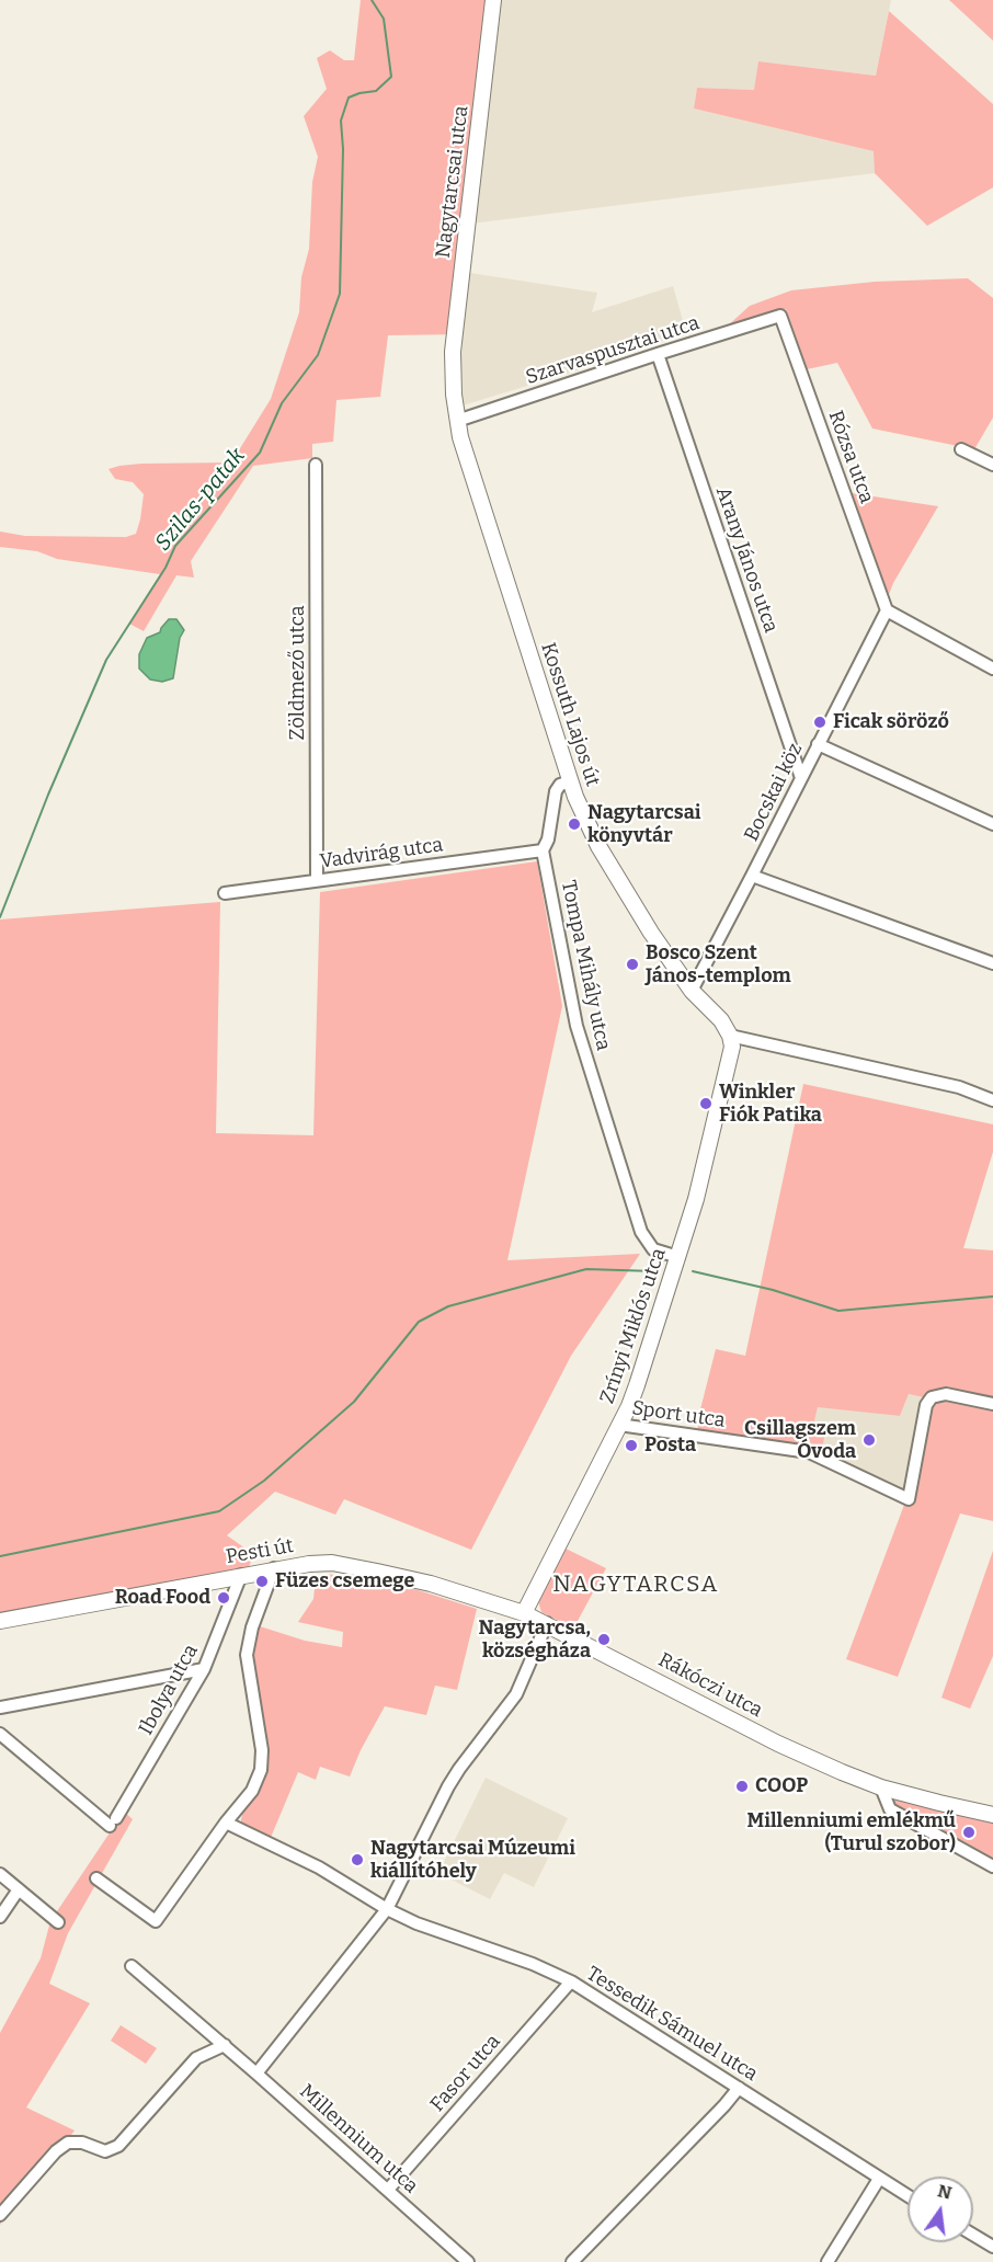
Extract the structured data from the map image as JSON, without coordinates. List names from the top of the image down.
{
  "streets": {
    "main road": [
      "Nagytarcsai utca",
      "Kossuth Lajos út",
      "Zrínyi Miklós utca",
      "Pesti út",
      "Rákóczi utca"
    ],
    "street": [
      "Szarvaspusztai utca",
      "Rózsa utca",
      "Arany János utca",
      "Zöldmező utca",
      "Bocskai köz",
      "Vadvirág utca",
      "Tompa Mihály utca",
      "Sport utca",
      "Ibolya utca",
      "Tessedik Sámuel utca",
      "Fasor utca",
      "Millennium utca"
    ]
  },
  "crossings": [
    ["Nagytarcsai utca", "Kossuth Lajos út"],
    ["Szarvaspusztai utca", "Rózsa utca"],
    ["Szarvaspusztai utca", "Arany János utca"],
    ["Szarvaspusztai utca", "Kossuth Lajos út"],
    ["Rózsa utca", "Bocskai köz"],
    ["Arany János utca", "Bocskai köz"],
    ["Zöldmező utca", "Vadvirág utca"],
    ["Kossuth Lajos út", "Bocskai köz"],
    ["Kossuth Lajos út", "Tompa Mihály utca"],
    ["Kossuth Lajos út", "Zrínyi Miklós utca"],
    ["Vadvirág utca", "Tompa Mihály utca"],
    ["Tompa Mihály utca", "Zrínyi Miklós utca"],
    ["Zrínyi Miklós utca", "Sport utca"],
    ["Zrínyi Miklós utca", "Pesti út"],
    ["Zrínyi Miklós utca", "Rákóczi utca"],
    ["Pesti út", "Rákóczi utca"],
    ["Pesti út", "Ibolya utca"],
    ["Tessedik Sámuel utca", "Fasor utca"],
    ["Fasor utca", "Millennium utca"]
  ],
  "districts": ["NAGYTARCSA"],
  "water": ["Szilas-patak"],
  "places": [
    "Ficak söröző",
    "Nagytarcsai könyvtár",
    "Bosco Szent János-templom",
    "Winkler Fiók Patika",
    "Csillagszem Óvoda",
    "Posta",
    "Füzes csemege",
    "Road Food",
    "Nagytarcsa, községháza",
    "COOP",
    "Millenniumi emlékmű (Turul szobor)",
    "Nagytarcsai Múzeumi kiállítóhely"
  ],
  "north": "top"
}
